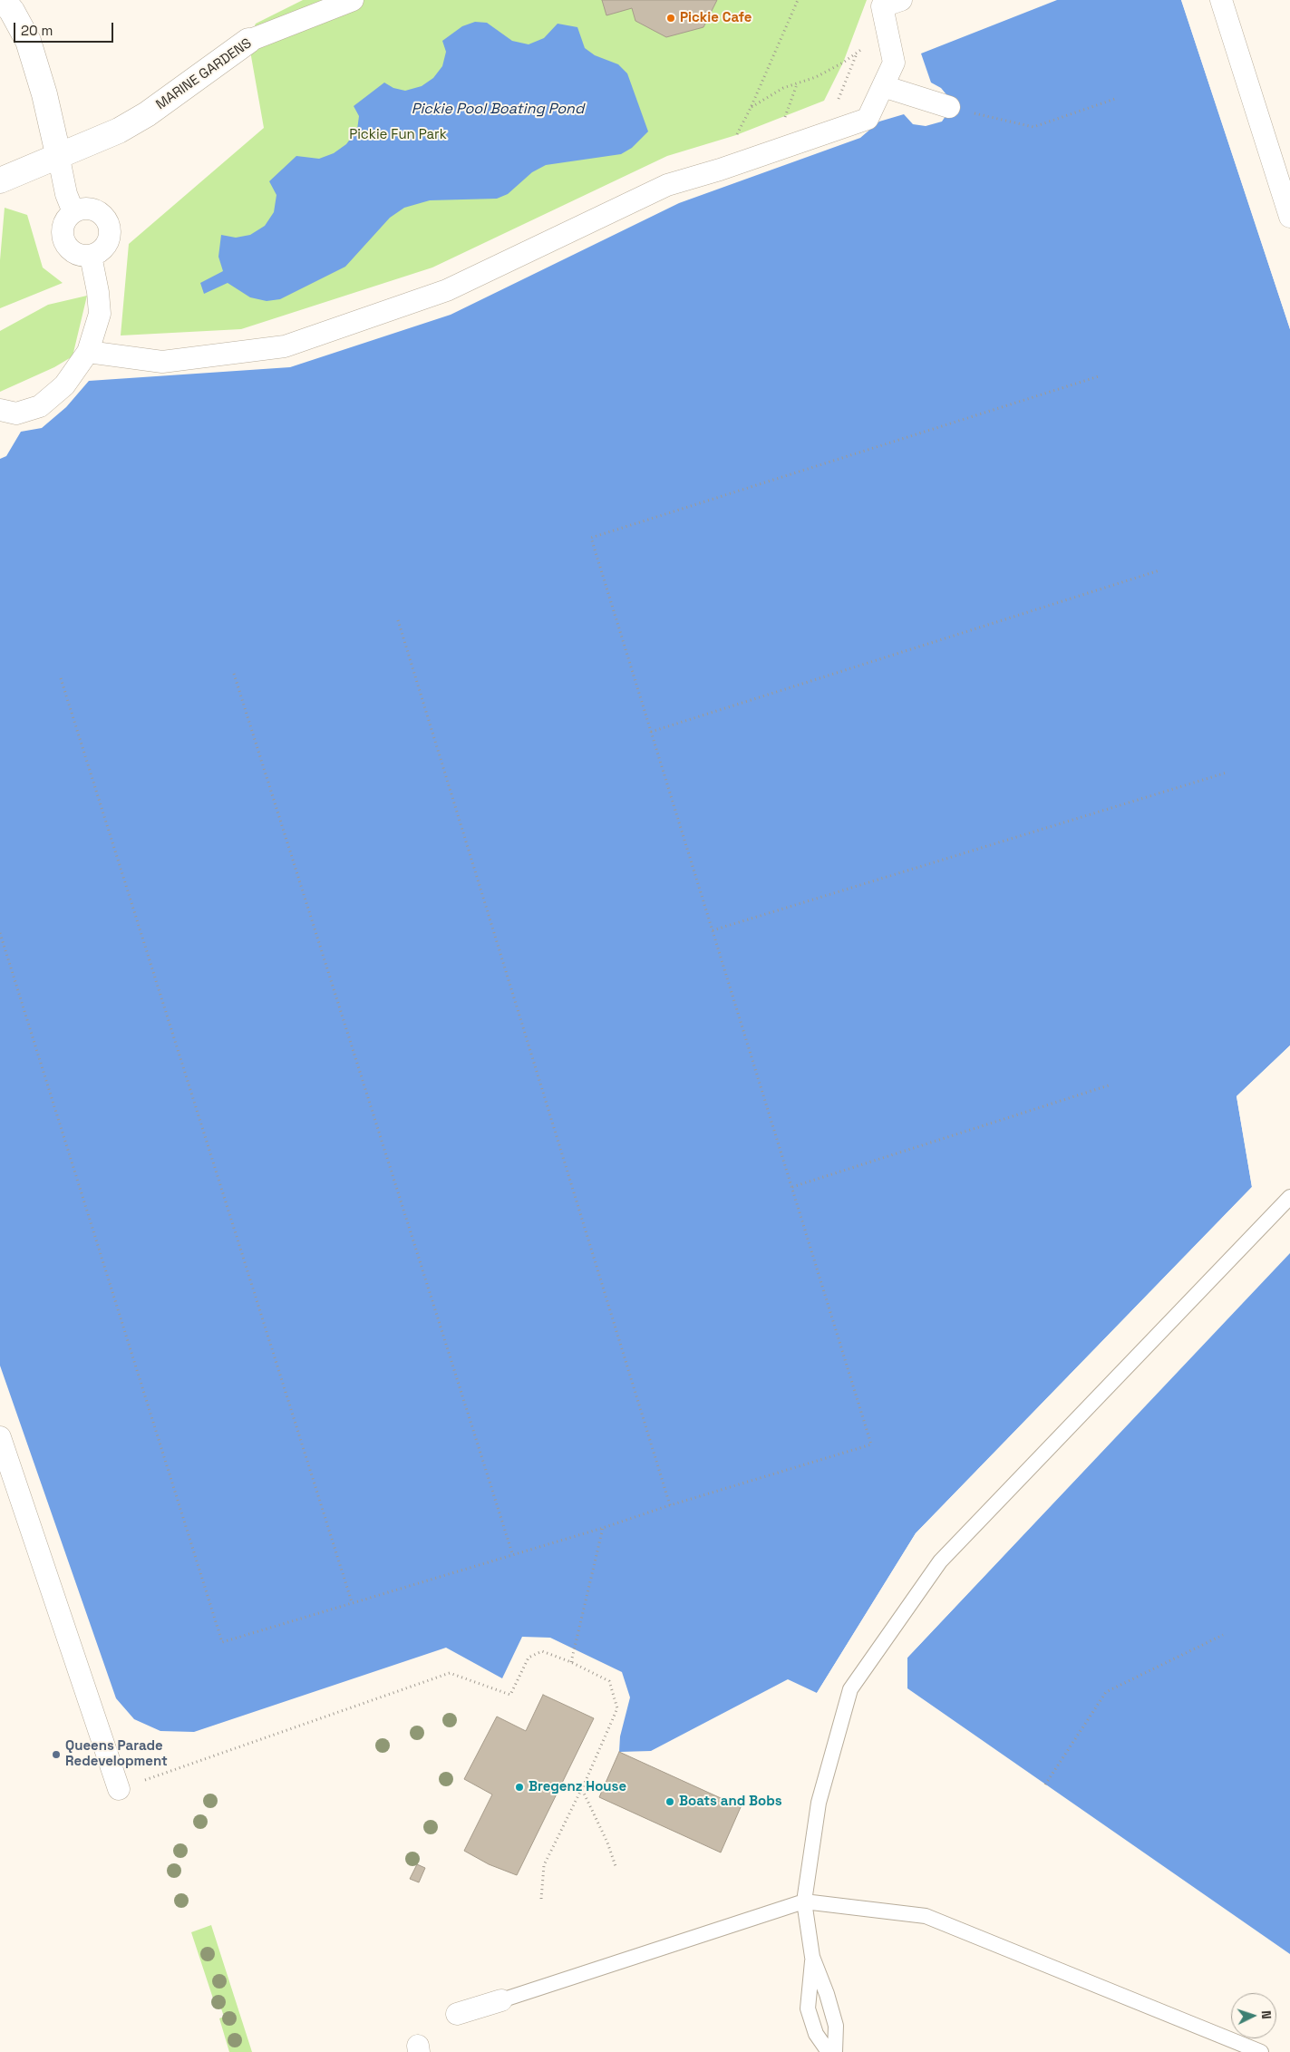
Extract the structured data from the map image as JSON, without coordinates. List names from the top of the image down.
{
  "streets": {
    "street": ["MARINE GARDENS"]
  },
  "water": ["Pickie Pool Boating Pond"],
  "parks": ["Pickie Fun Park"],
  "places": [
    "Pickie Cafe",
    "Queens Parade Redevelopment",
    "Bregenz House",
    "Boats and Bobs"
  ],
  "scale_bar": "20 m",
  "north": "right"
}
